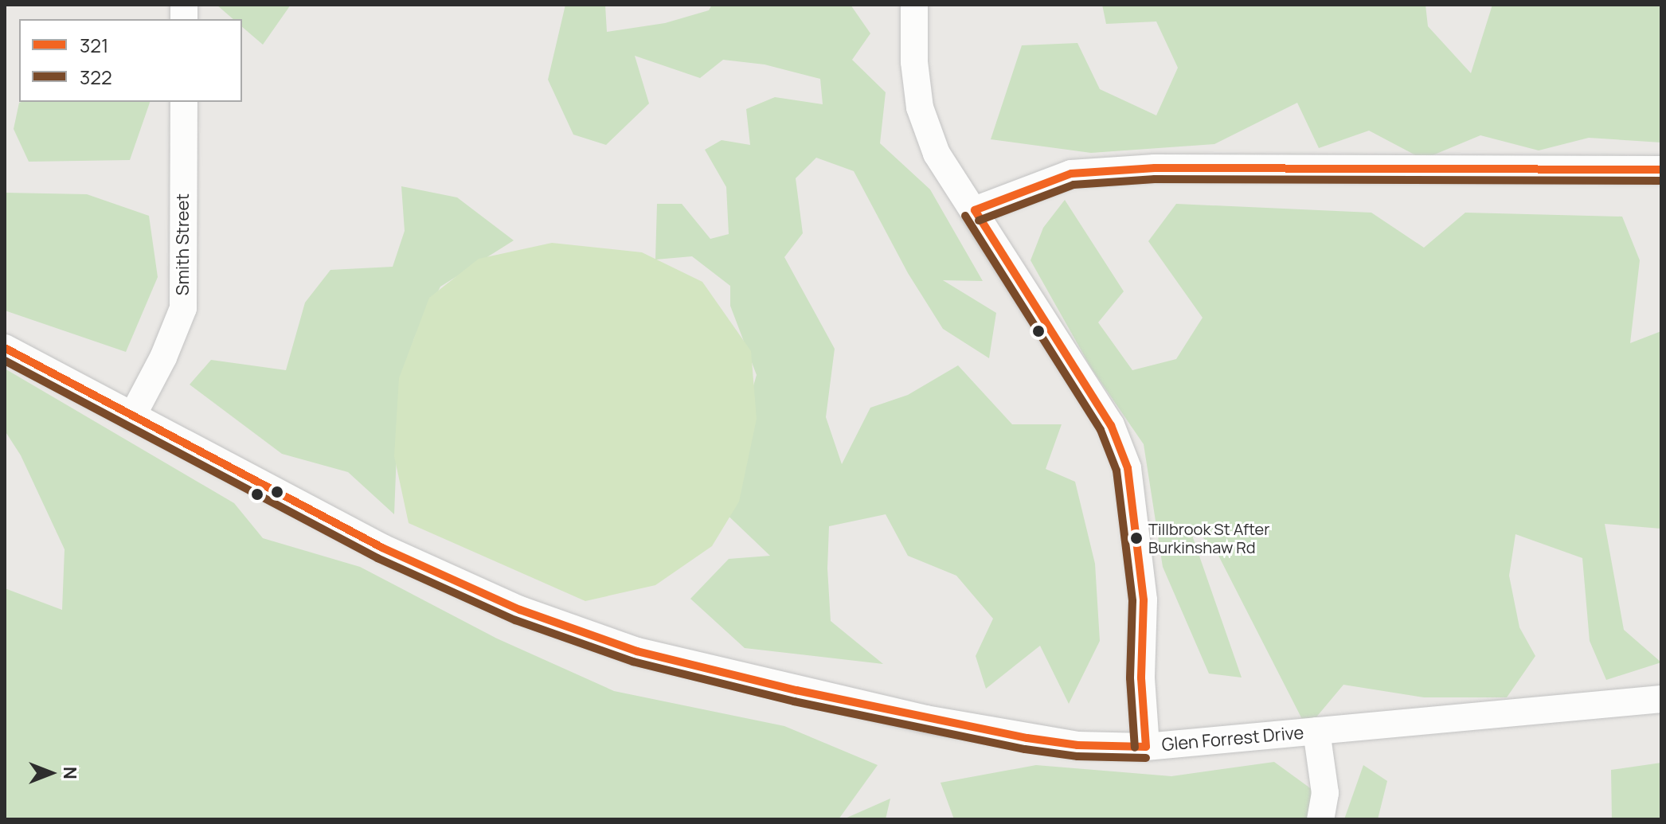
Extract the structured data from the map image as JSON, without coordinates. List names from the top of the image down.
{
  "streets": {
    "street": ["Smith Street", "Glen Forrest Drive"]
  },
  "crossings": [
    ["Smith Street", "Glen Forrest Drive"]
  ],
  "places": ["Tillbrook St After Burkinshaw Rd"],
  "lines": ["transit line 321", "transit line 322"],
  "legend": ["321", "322"],
  "north": "right"
}
